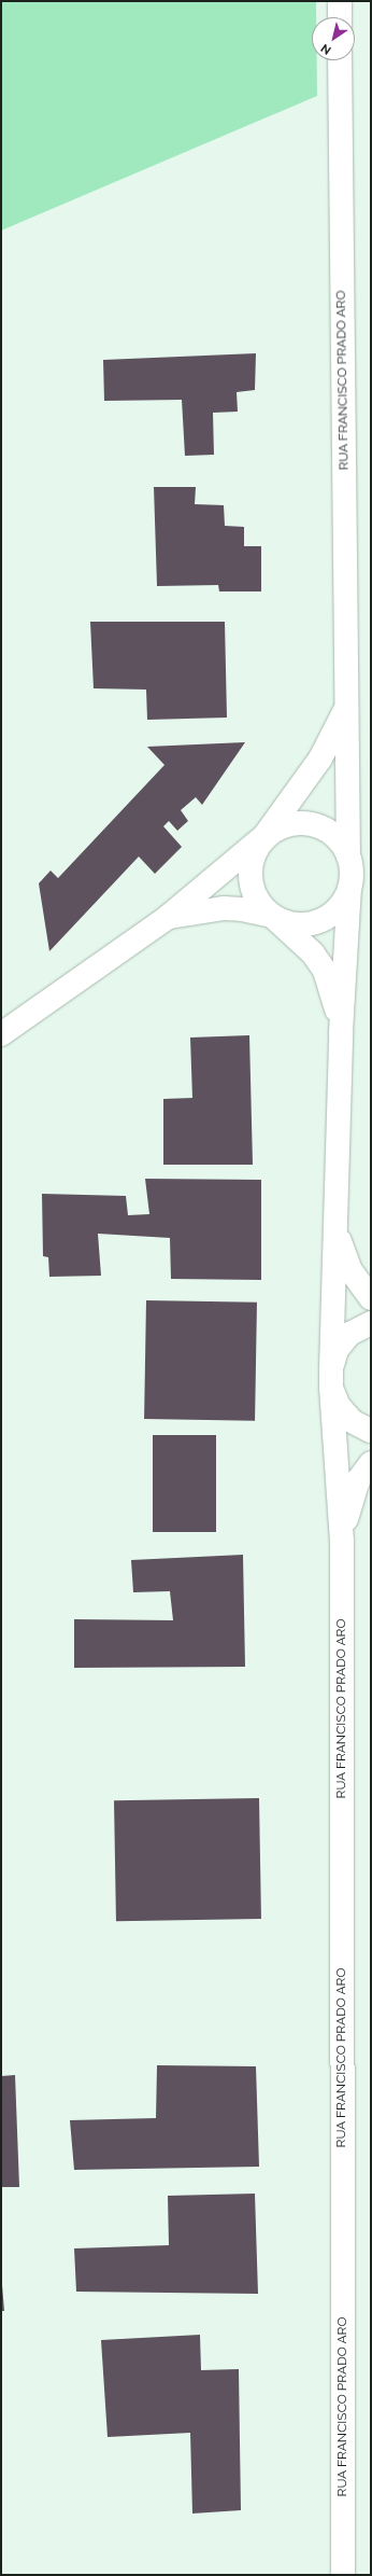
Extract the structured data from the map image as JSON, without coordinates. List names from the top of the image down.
{
  "streets": {
    "street": ["RUA FRANCISCO PRADO ARO"]
  },
  "north": "bottom left"
}
